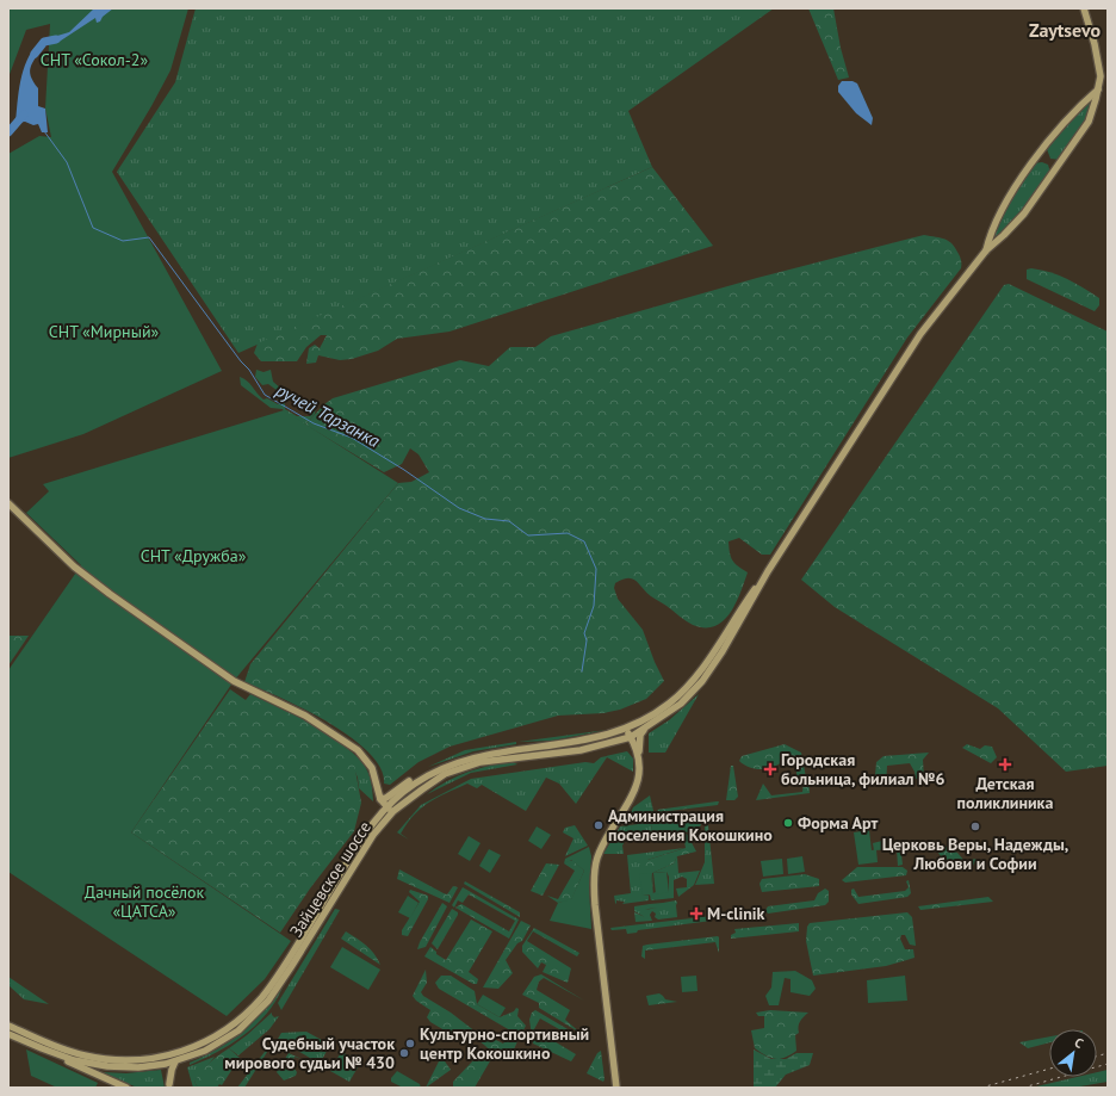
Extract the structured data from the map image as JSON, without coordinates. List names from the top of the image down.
{
  "streets": {
    "main road": ["Зайцевское шоссе"]
  },
  "districts": ["Zaytsevo"],
  "water": ["ручей Тарзанка"],
  "parks": [
    "СНТ «Сокол-2»",
    "СНТ «Мирный»",
    "СНТ «Дружба»",
    "Дачный посёлок «ЦАТСА»"
  ],
  "places": {
    "health": ["Детская поликлиника", "Городская больница, филиал №6", "M-clinik"],
    "other": [
      "Форма Арт",
      "Администрация поселения Кокошкино",
      "Церковь Веры, Надежды, Любови и Софии",
      "Культурно-спортивный центр Кокошкино",
      "Судебный участок мирового судьи № 430"
    ]
  },
  "north": "top right"
}
